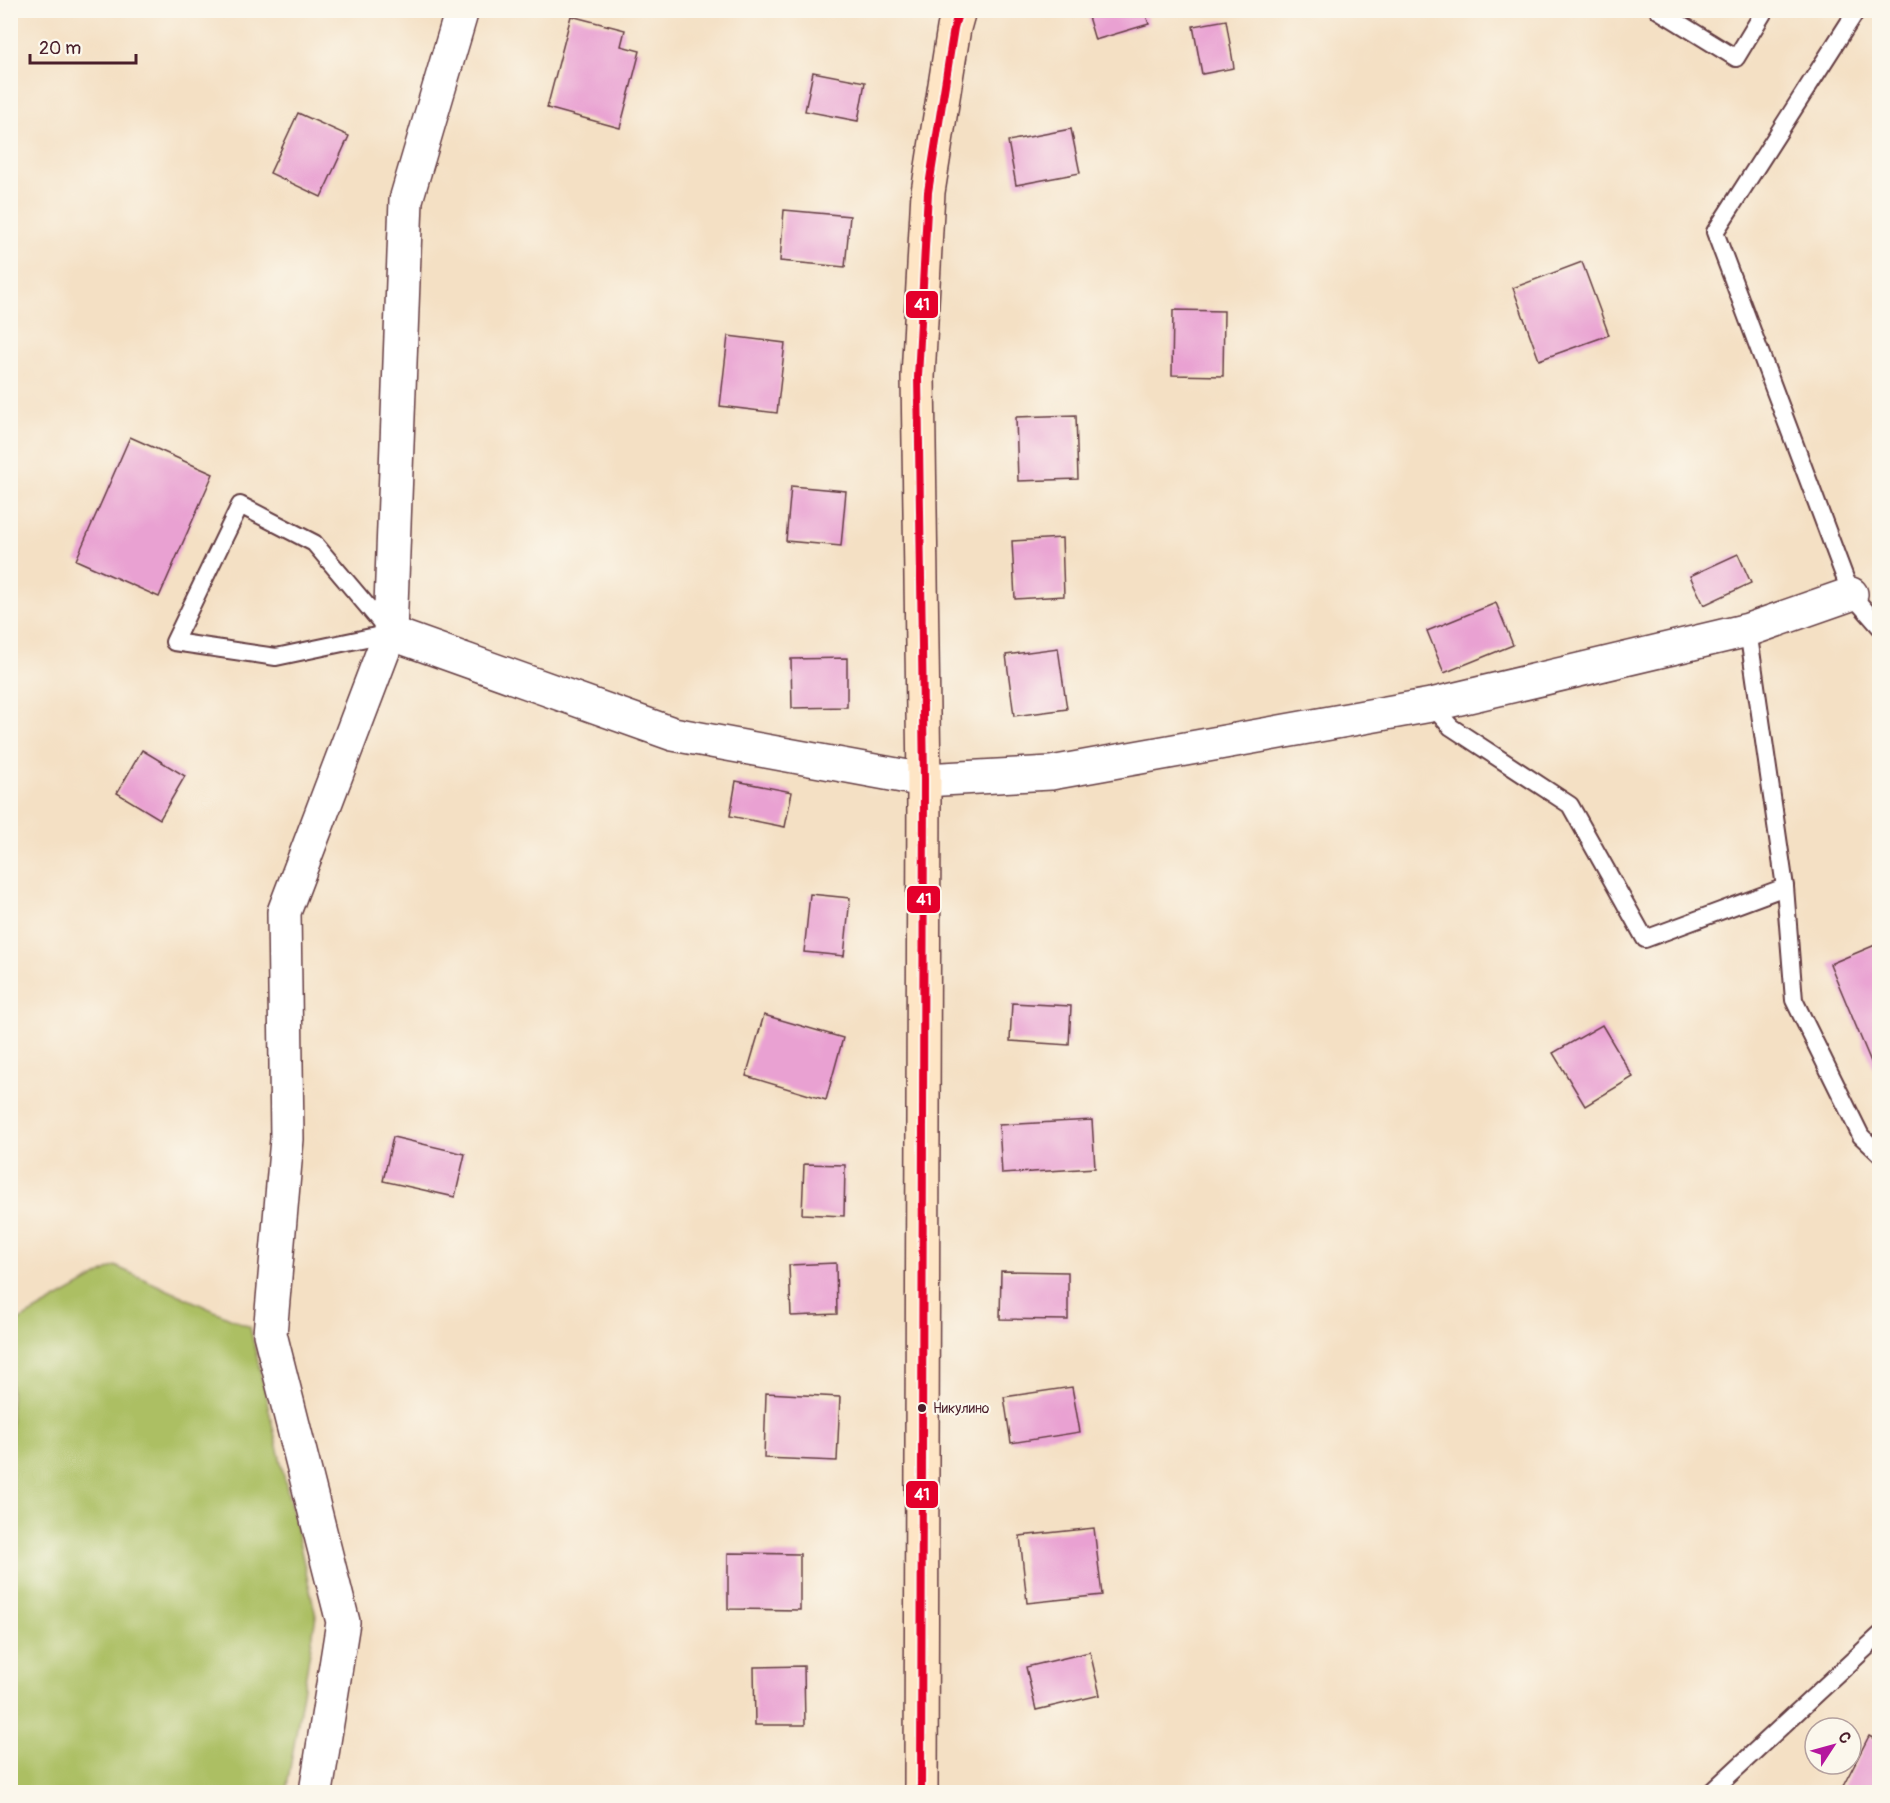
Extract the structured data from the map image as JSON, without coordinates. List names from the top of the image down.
{
  "places": ["Никулино"],
  "lines": ["transit line 41"],
  "scale_bar": "20 m",
  "north": "top right"
}
